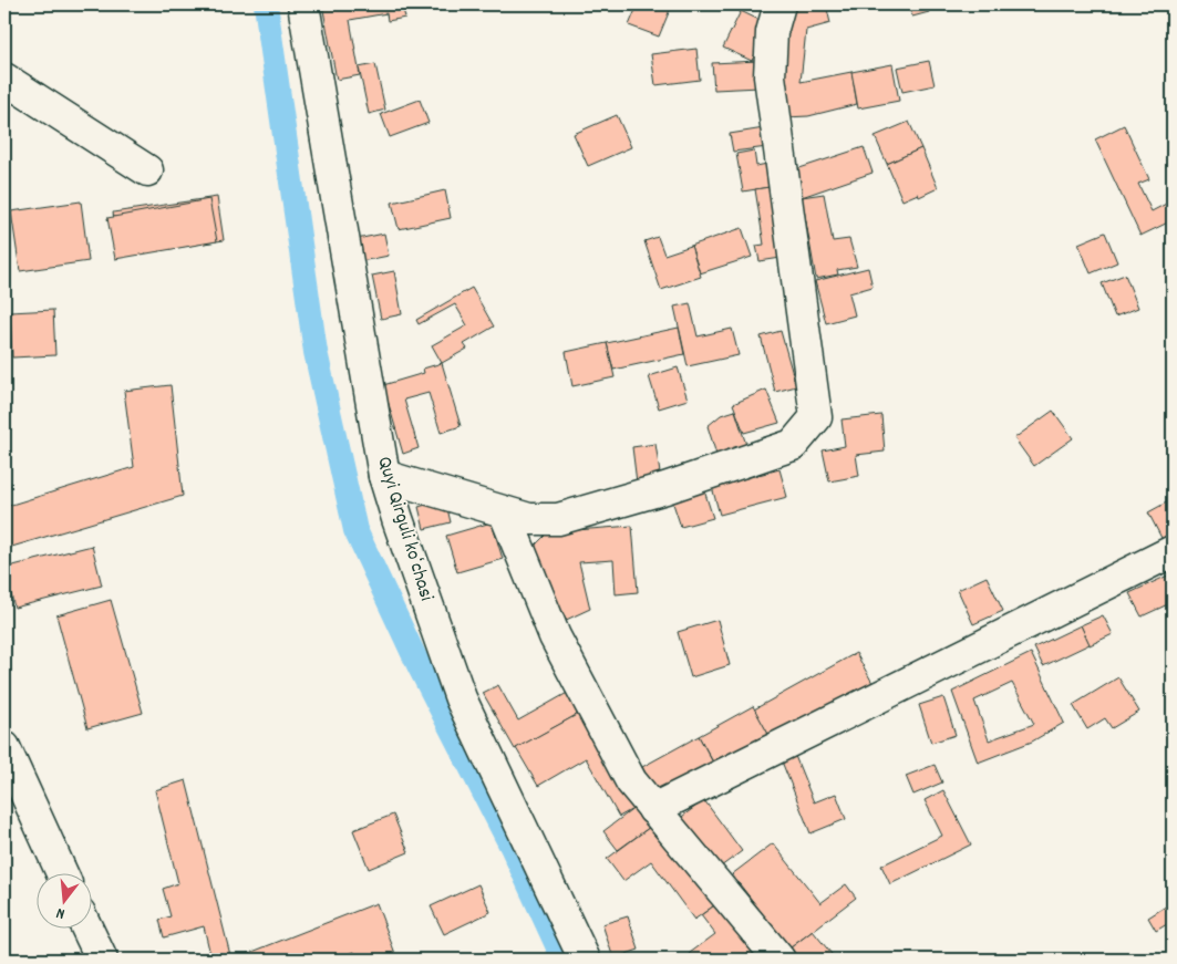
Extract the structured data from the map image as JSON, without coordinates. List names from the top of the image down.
{
  "streets": {
    "street": ["Quyi Qirguli koʻchasi"]
  },
  "north": "bottom"
}
